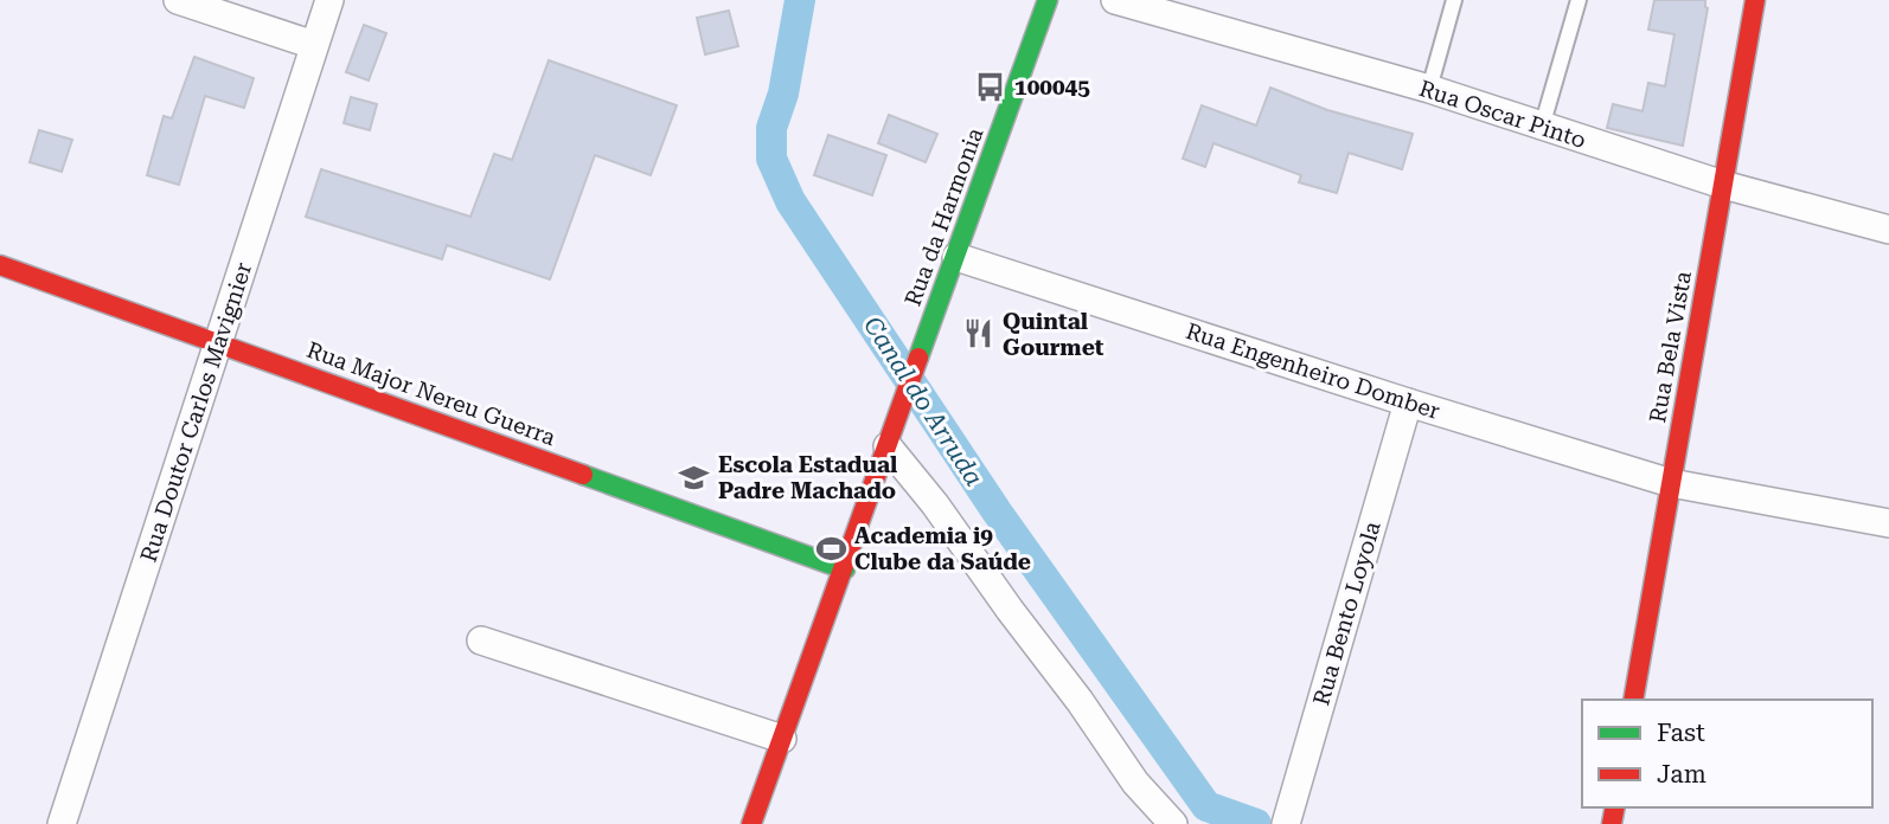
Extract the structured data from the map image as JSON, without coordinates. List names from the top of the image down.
{
  "streets": {
    "street": [
      "Rua Oscar Pinto",
      "Rua da Harmonia",
      "Rua Bela Vista",
      "Rua Engenheiro Domber",
      "Rua Major Nereu Guerra",
      "Rua Doutor Carlos Mavignier",
      "Rua Bento Loyola"
    ]
  },
  "crossings": [
    ["Rua Oscar Pinto", "Rua Bela Vista"],
    ["Rua da Harmonia", "Rua Engenheiro Domber"],
    ["Rua da Harmonia", "Rua Major Nereu Guerra"],
    ["Rua Bela Vista", "Rua Engenheiro Domber"],
    ["Rua Engenheiro Domber", "Rua Bento Loyola"],
    ["Rua Major Nereu Guerra", "Rua Doutor Carlos Mavignier"]
  ],
  "water": ["Canal do Arruda"],
  "places": {
    "bus stop": ["100045"],
    "restaurant": ["Quintal Gourmet"],
    "school or university": ["Escola Estadual Padre Machado"],
    "sports": ["Academia i9 Clube da Saúde"]
  },
  "legend": ["Fast", "Jam"]
}
